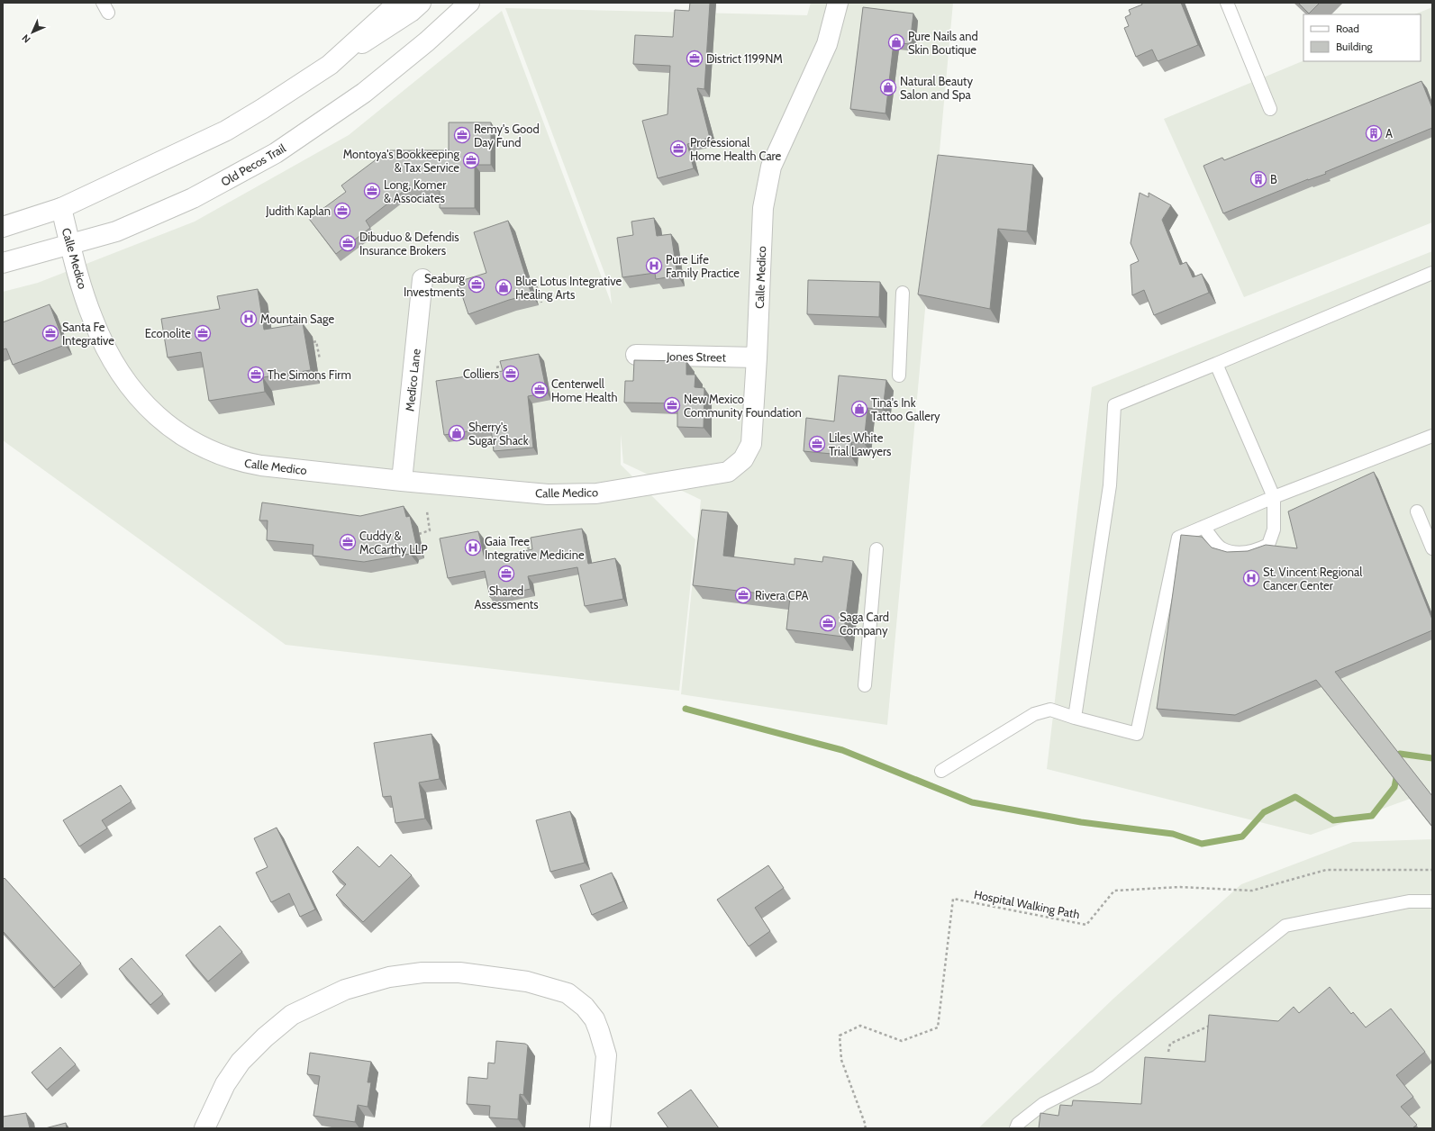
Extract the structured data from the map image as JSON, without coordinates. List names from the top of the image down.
{
  "streets": {
    "street": [
      "Old Pecos Trail",
      "Calle Medico",
      "Jones Street",
      "Medico Lane"
    ],
    "path": ["Hospital Walking Path"]
  },
  "crossings": [
    ["Old Pecos Trail", "Calle Medico"],
    ["Calle Medico", "Jones Street"],
    ["Calle Medico", "Medico Lane"]
  ],
  "places": {
    "shop": [
      "Pure Nails and Skin Boutique",
      "Natural Beauty Salon and Spa",
      "Blue Lotus Integrative Healing Arts",
      "Tina's Ink Tattoo Gallery",
      "Sherry's Sugar Shack"
    ],
    "office": [
      "District 1199NM",
      "Remy's Good Day Fund",
      "Professional Home Health Care",
      "Montoya's Bookkeeping & Tax Service",
      "Long, Komer & Associates",
      "Judith Kaplan",
      "Dibuduo & Defendis Insurance Brokers",
      "Seaburg Investments",
      "Santa Fe Integrative",
      "Econolite",
      "Colliers",
      "The Simons Firm",
      "Centerwell Home Health",
      "New Mexico Community Foundation",
      "Liles White Trial Lawyers",
      "Cuddy & McCarthy LLP",
      "Shared Assessments",
      "Rivera CPA",
      "Saga Card Company"
    ],
    "building": ["A", "B"],
    "hospital": [
      "Pure Life Family Practice",
      "Mountain Sage",
      "Gaia Tree Integrative Medicine",
      "St. Vincent Regional Cancer Center"
    ]
  },
  "legend": ["Road", "Building"],
  "north": "bottom left"
}
